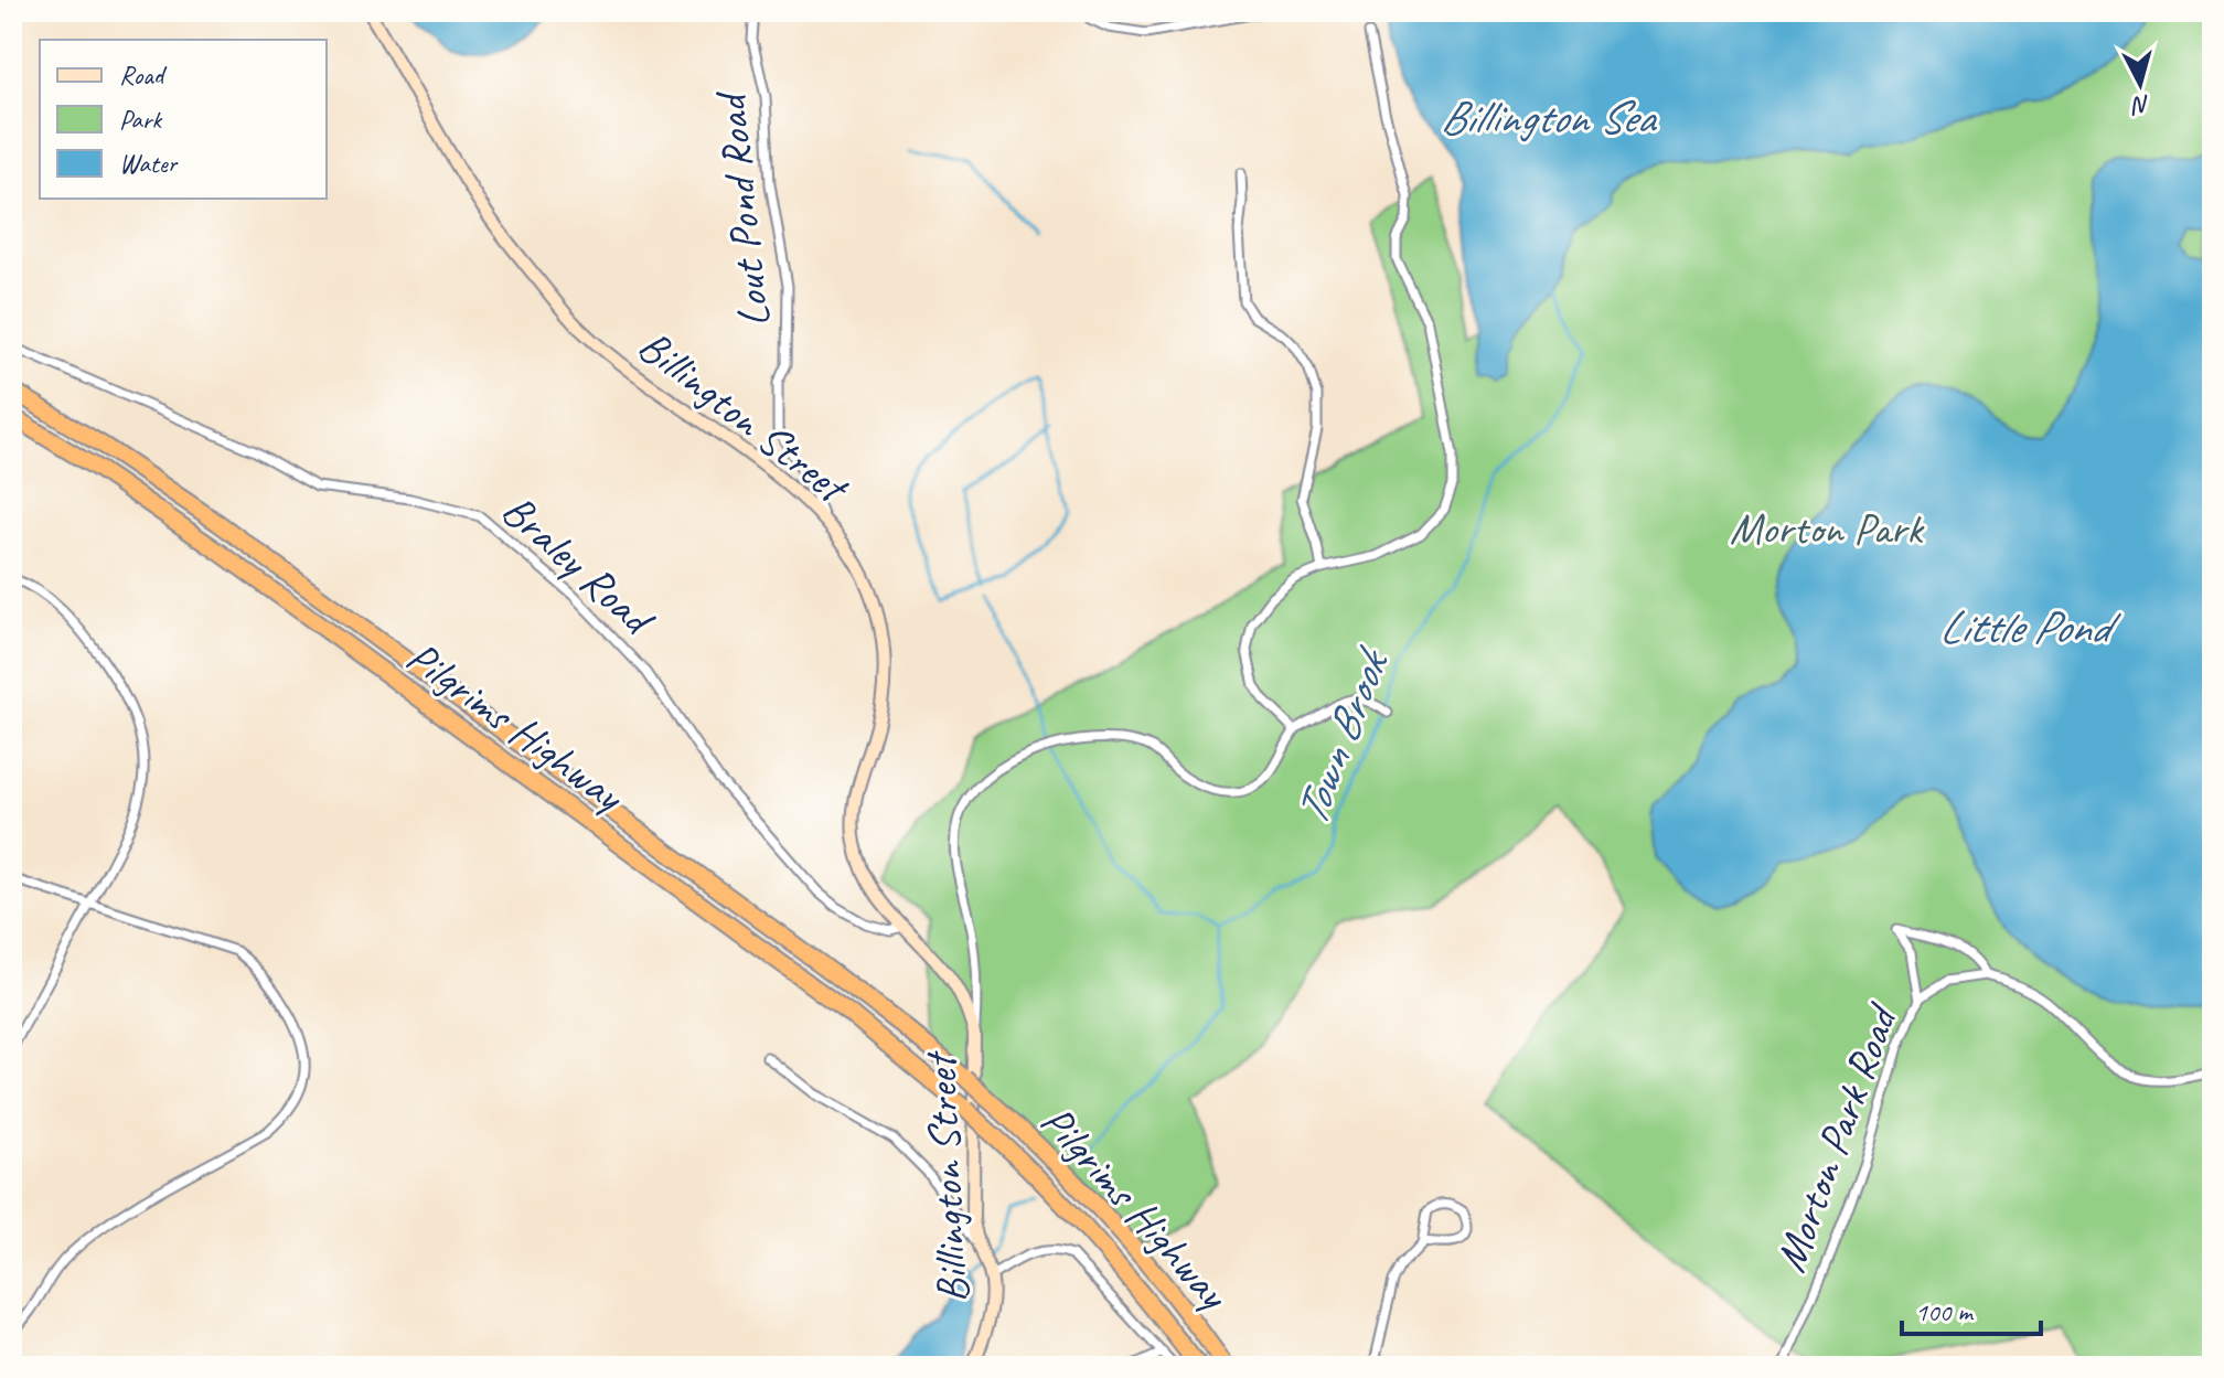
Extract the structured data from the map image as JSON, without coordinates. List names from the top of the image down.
{
  "streets": {
    "highway": ["Pilgrims Highway"],
    "street": [
      "Lout Pond Road",
      "Billington Street",
      "Braley Road",
      "Morton Park Road"
    ]
  },
  "crossings": [
    ["Lout Pond Road", "Billington Street"],
    ["Billington Street", "Braley Road"]
  ],
  "water": ["Billington Sea", "Little Pond", "Town Brook"],
  "parks": ["Morton Park"],
  "legend": ["Road", "Park", "Water"],
  "scale_bar": "100 m",
  "north": "bottom"
}
